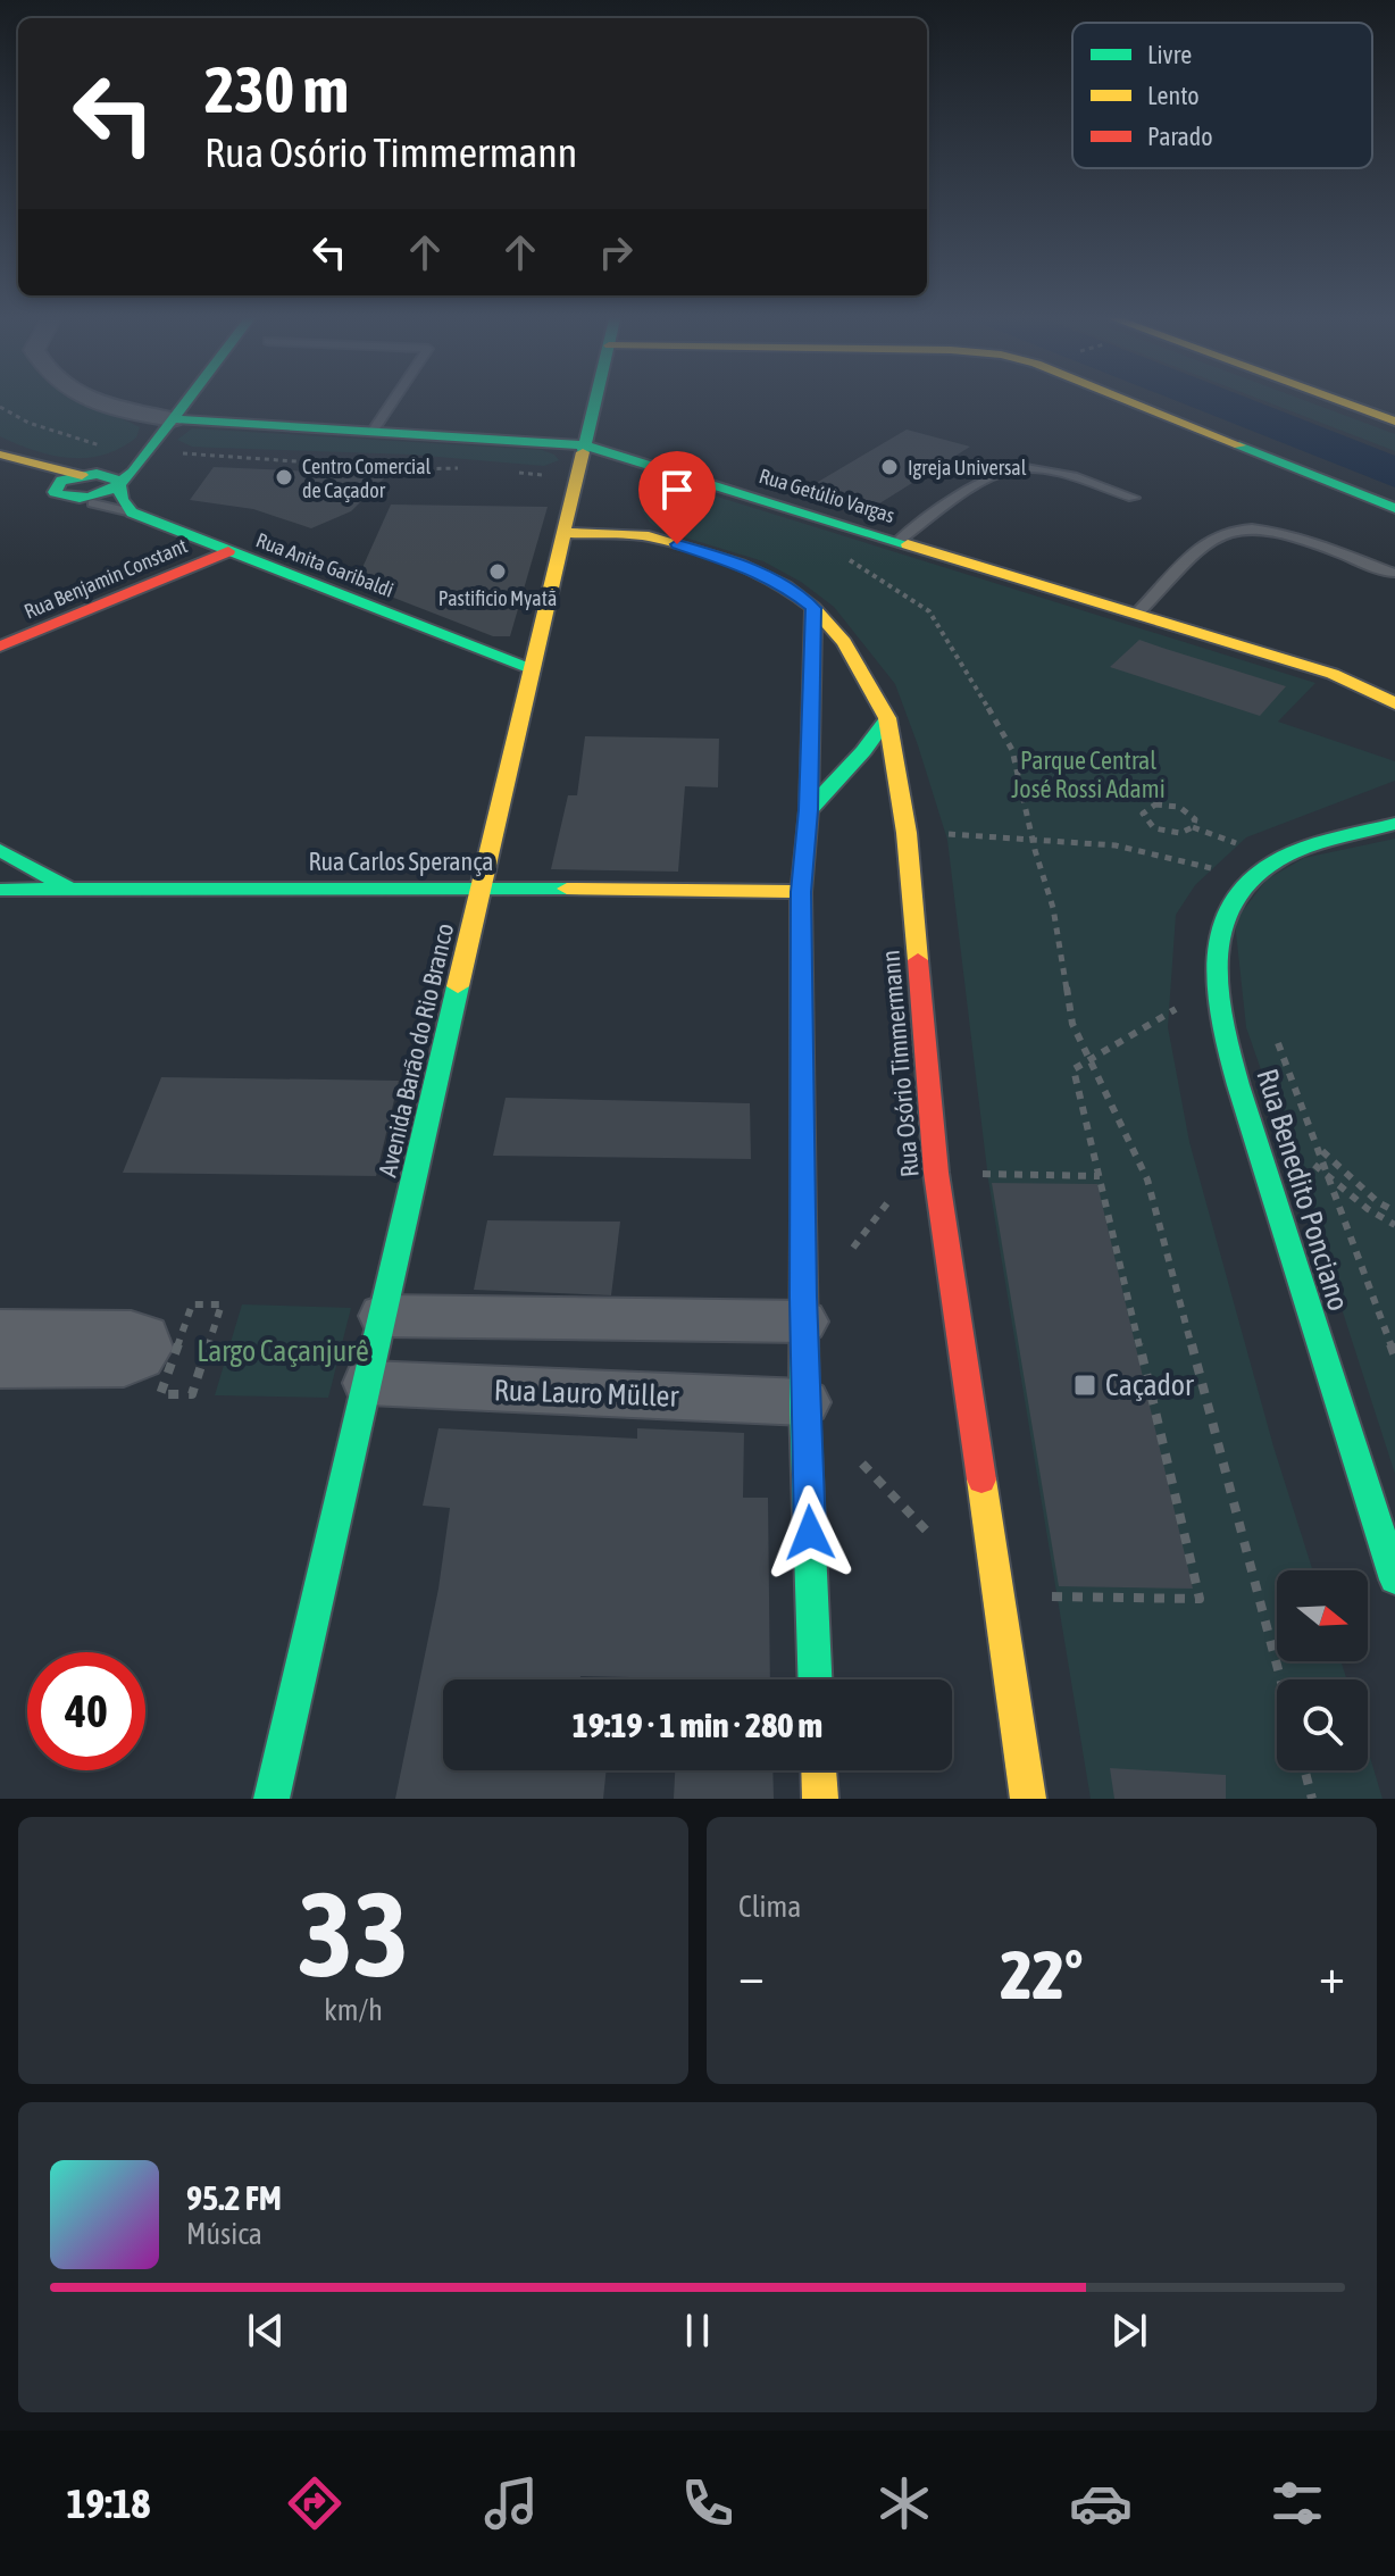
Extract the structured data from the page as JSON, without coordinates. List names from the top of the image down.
{
  "streets": {
    "main road": [
      "Rua Getúlio Vargas",
      "Rua Anita Garibaldi",
      "Rua Benjamin Constant",
      "Rua Carlos Sperança",
      "Avenida Barão do Rio Branco",
      "Rua Osório Timmermann",
      "Rua Benedito Ponciano"
    ],
    "street": ["Rua Lauro Müller"]
  },
  "crossings": [
    ["Rua Getúlio Vargas", "Avenida Barão do Rio Branco"],
    ["Rua Anita Garibaldi", "Rua Benjamin Constant"],
    ["Rua Anita Garibaldi", "Avenida Barão do Rio Branco"],
    ["Rua Carlos Sperança", "Avenida Barão do Rio Branco"],
    ["Avenida Barão do Rio Branco", "Rua Osório Timmermann"],
    ["Avenida Barão do Rio Branco", "Rua Lauro Müller"]
  ],
  "parks": ["Parque Central José Rossi Adami", "Largo Caçanjurê"],
  "places": {
    "other": ["Igreja Universal", "Centro Comercial de Caçador", "Pastificio Myatã"],
    "transit": ["Caçador"]
  },
  "legend": ["Livre", "Lento", "Parado"],
  "north": "right",
  "page": {
    "turn": ["230 m", "Rua Osório Timmermann"],
    "limit": "40",
    "trip": "19:19 · 1 min · 280 m",
    "tile": [
      ["33", "km/h"],
      "Clima"
    ],
    "heat": ["−", "22°", "+"],
    "song": ["95.2 FM", "Música"],
    "tabs": "19:18"
  }
}
